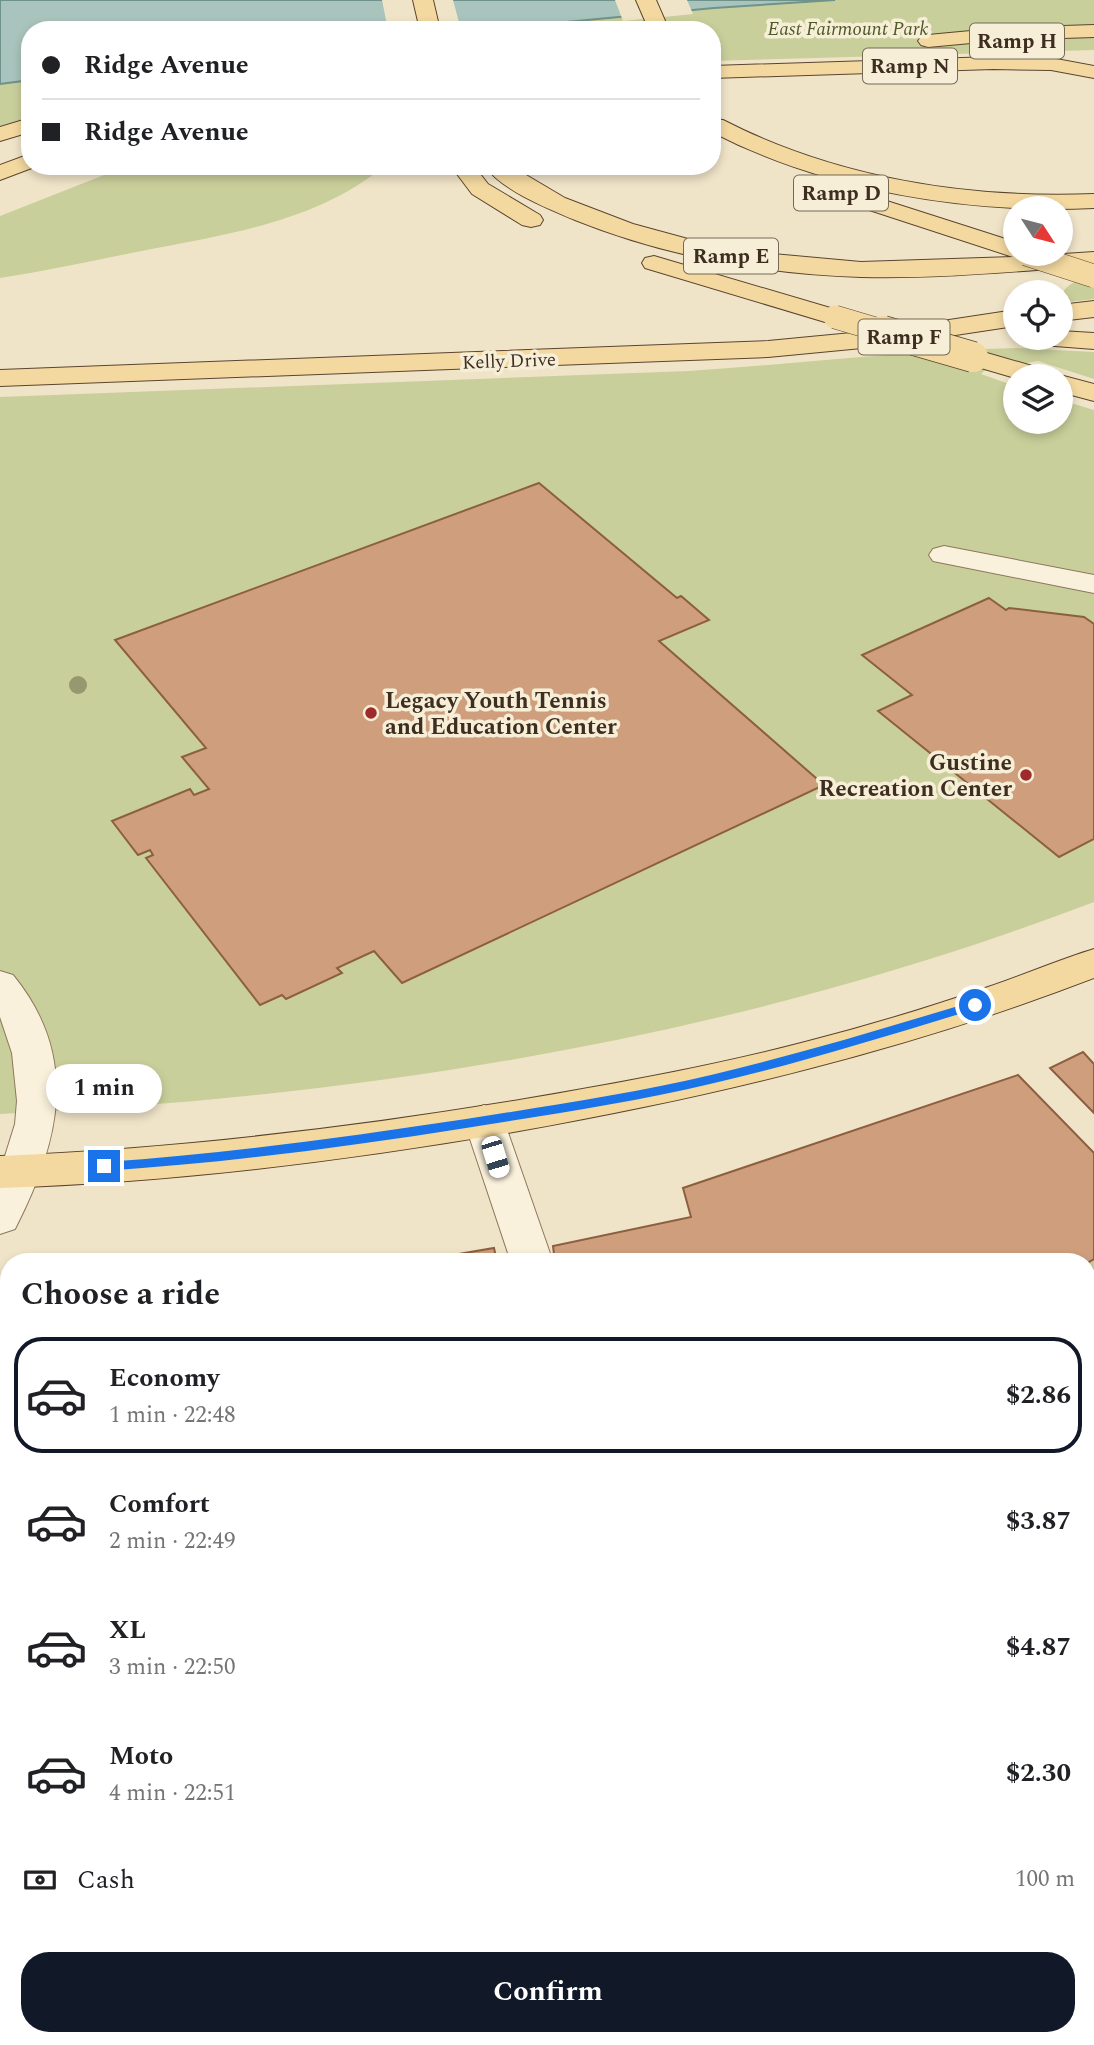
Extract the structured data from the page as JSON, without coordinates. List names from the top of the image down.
{
  "streets": {
    "main road": [
      "Ramp H",
      "Ramp N",
      "Ramp D",
      "Ramp E",
      "Ramp F",
      "Kelly Drive"
    ]
  },
  "parks": ["East Fairmount Park"],
  "places": ["Legacy Youth Tennis and Education Center", "Gustine Recreation Center"],
  "north": "bottom right",
  "page": {
    "banner": ["Ridge Avenue", "Ridge Avenue"],
    "bubble": "1 min",
    "heading": "Choose a ride",
    "list": [
      {
        "name": "Economy",
        "note": "1 min · 22:48",
        "value": "$2.86"
      },
      {
        "name": "Comfort",
        "note": "2 min · 22:49",
        "value": "$3.87"
      },
      {
        "name": "XL",
        "note": "3 min · 22:50",
        "value": "$4.87"
      },
      {
        "name": "Moto",
        "note": "4 min · 22:51",
        "value": "$2.30"
      }
    ],
    "pay": ["Cash", "100 m"],
    "buttons": "Confirm"
  }
}
